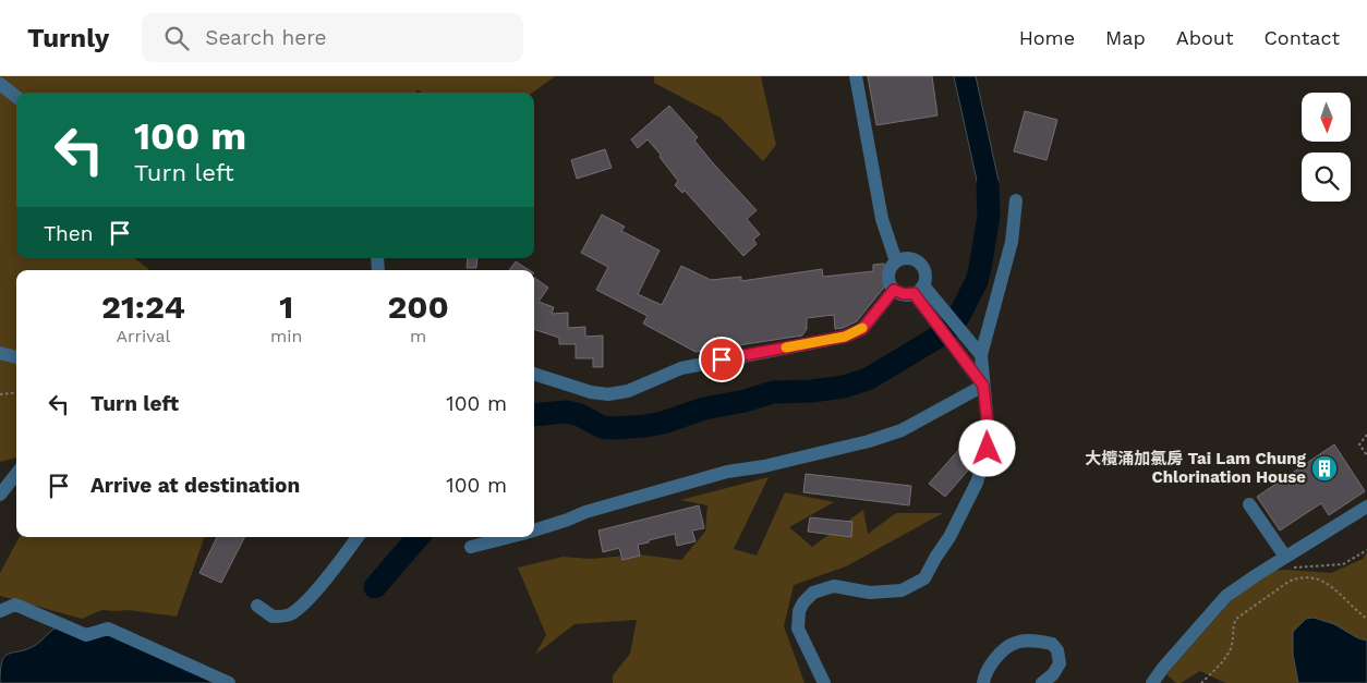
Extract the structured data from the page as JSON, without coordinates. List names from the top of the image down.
{
  "places": {
    "building": ["大欖涌加氯房 Tai Lam Chung Chlorination House"]
  },
  "north": "bottom",
  "page": {
    "header": "Turnly",
    "search": "Search here",
    "nav": [
      "Home",
      "Map",
      "About",
      "Contact"
    ],
    "turn": ["100 m", "Turn left"],
    "then": "Then",
    "eta": [
      "21:24",
      "Arrival",
      "1",
      "min",
      "200",
      "m"
    ],
    "list": [
      {
        "name": "Turn left",
        "value": "100 m"
      },
      {
        "name": "Arrive at destination",
        "value": "100 m"
      }
    ]
  }
}
